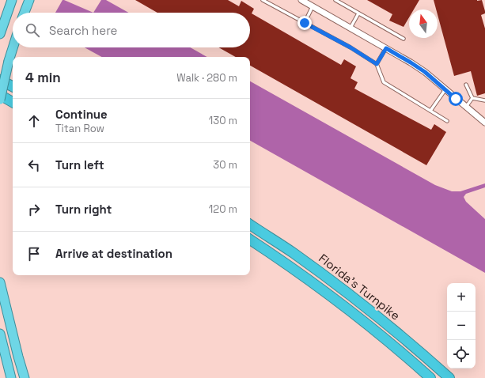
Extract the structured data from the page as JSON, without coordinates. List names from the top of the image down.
{
  "streets": {
    "highway": ["Florida's Turnpike"]
  },
  "north": "top",
  "page": {
    "search": "Search here",
    "heading": ["4 min", "Walk · 280 m"],
    "list": [
      ["Continue", "Titan Row", "130 m"],
      ["Turn left", "30 m"],
      ["Turn right", "120 m"],
      "Arrive at destination"
    ],
    "map_buttons": ["+", "−"]
  }
}
